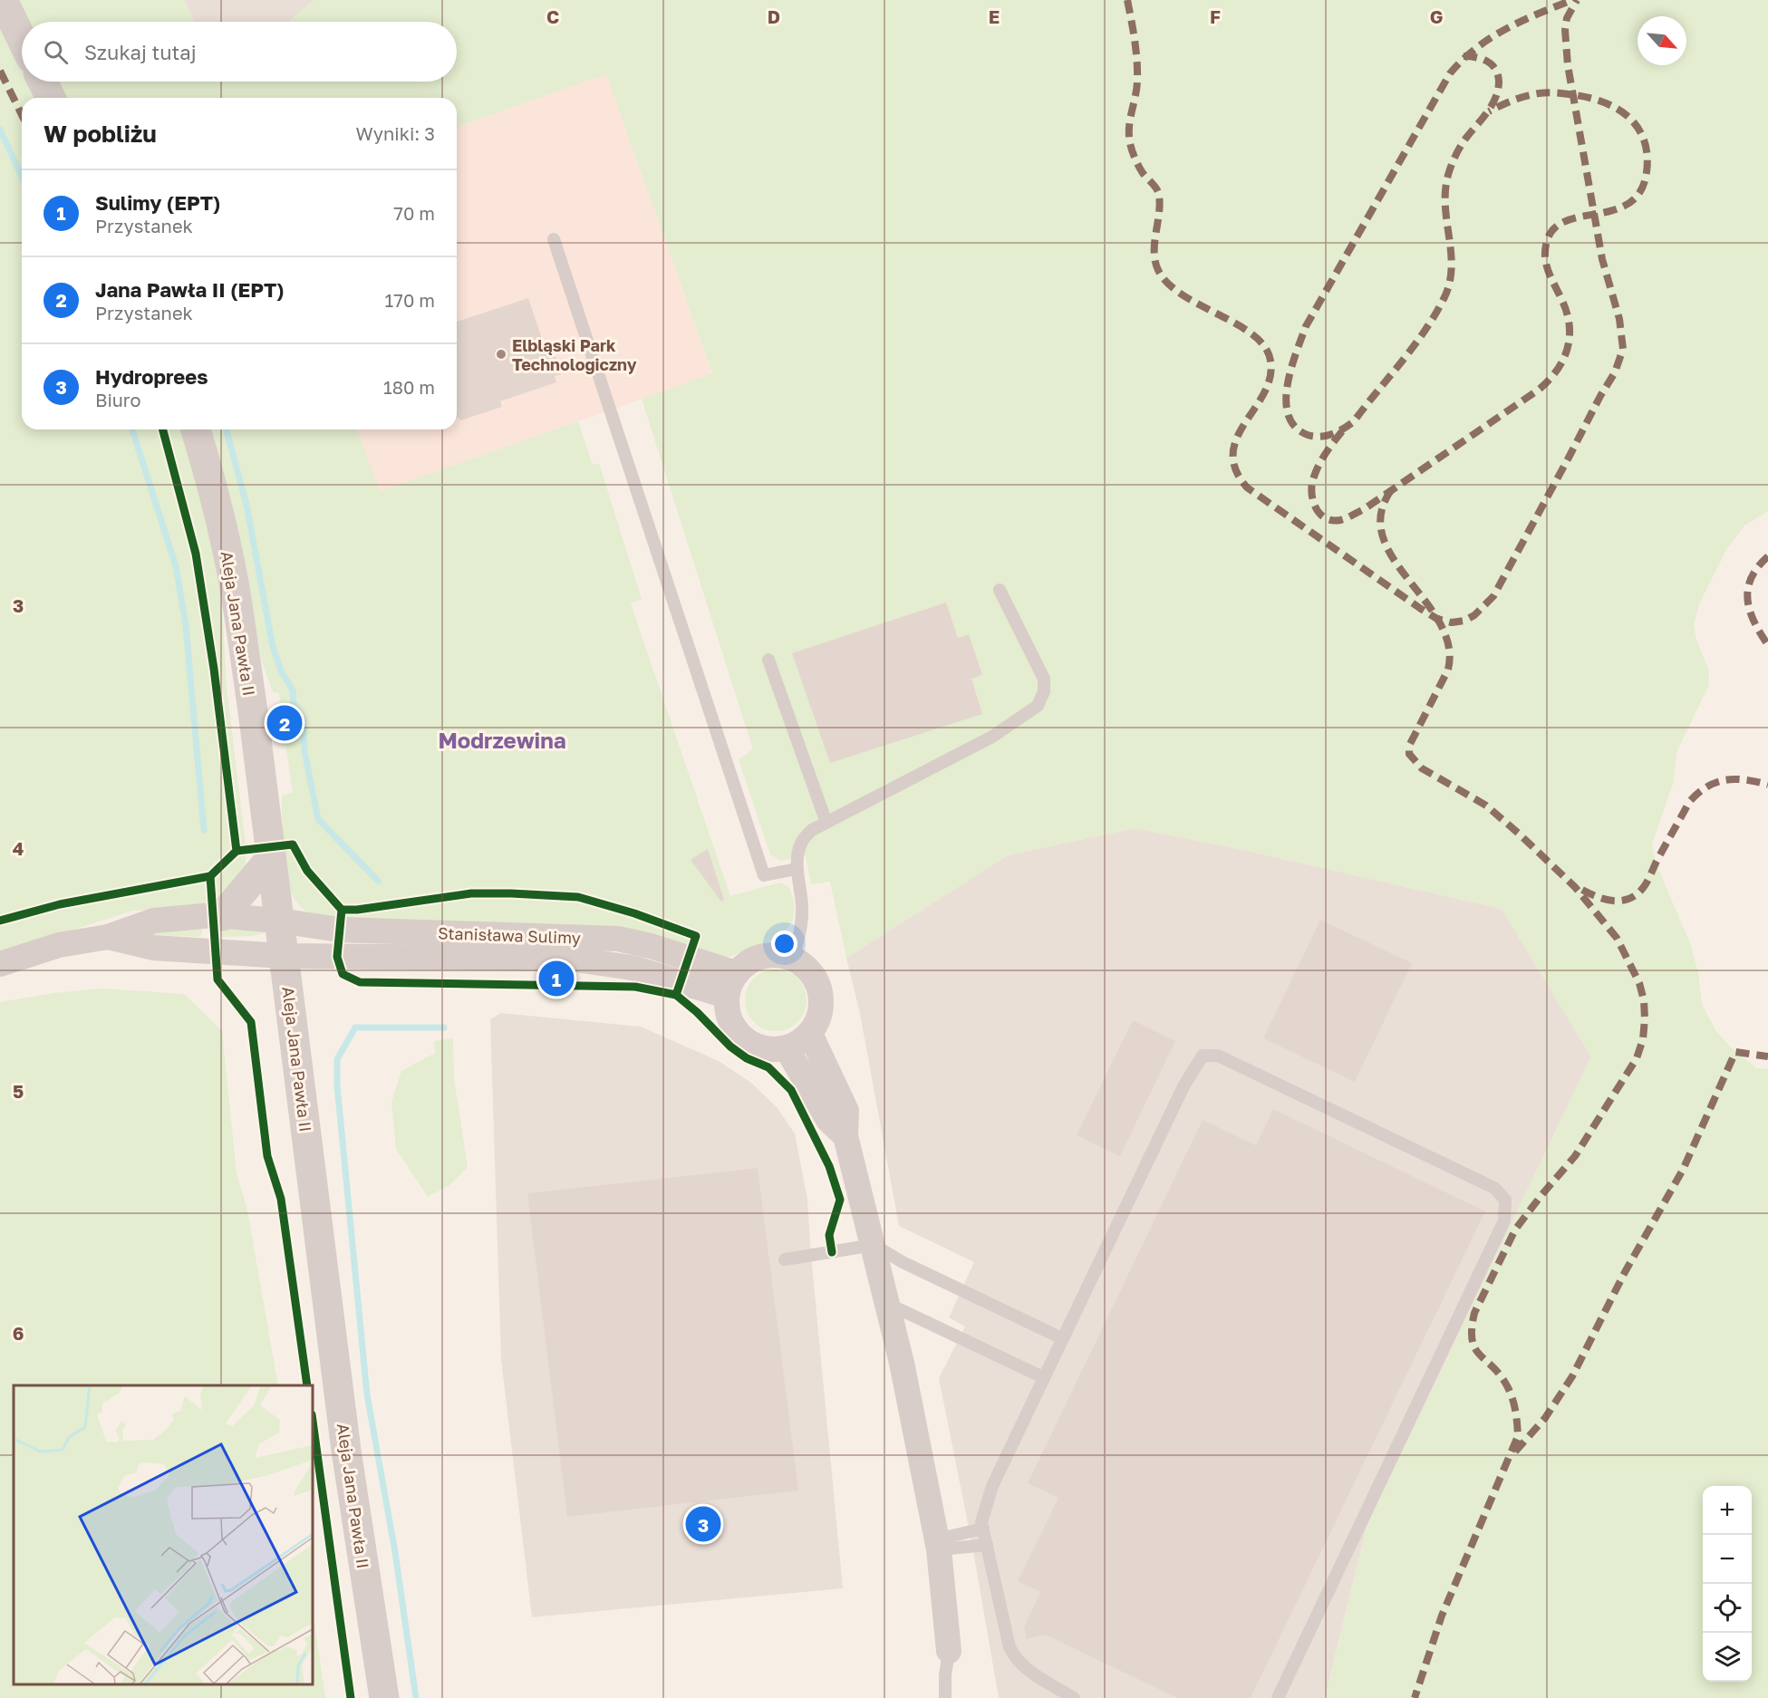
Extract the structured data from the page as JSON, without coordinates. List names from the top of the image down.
{
  "streets": {
    "street": ["Aleja Jana Pawła II", "Stanisława Sulimy"]
  },
  "crossings": [
    ["Aleja Jana Pawła II", "Stanisława Sulimy"]
  ],
  "districts": ["Modrzewina"],
  "places": ["Elbląski Park Technologiczny"],
  "north": "bottom right",
  "page": {
    "search": "Szukaj tutaj",
    "heading": ["W pobliżu", "Wyniki: 3"],
    "list": [
      {
        "mark": "1",
        "name": "Sulimy (EPT)",
        "note": "Przystanek",
        "value": "70 m"
      },
      {
        "mark": "2",
        "name": "Jana Pawła II (EPT)",
        "note": "Przystanek",
        "value": "170 m"
      },
      {
        "mark": "3",
        "name": "Hydroprees",
        "note": "Biuro",
        "value": "180 m"
      }
    ],
    "pins": ["2", "1", "3"],
    "map_buttons": ["+", "−"]
  },
  "grid": {
    "columns": [
      "C",
      "D",
      "E",
      "F",
      "G"
    ],
    "rows": [
      "3",
      "4",
      "5",
      "6"
    ]
  }
}
